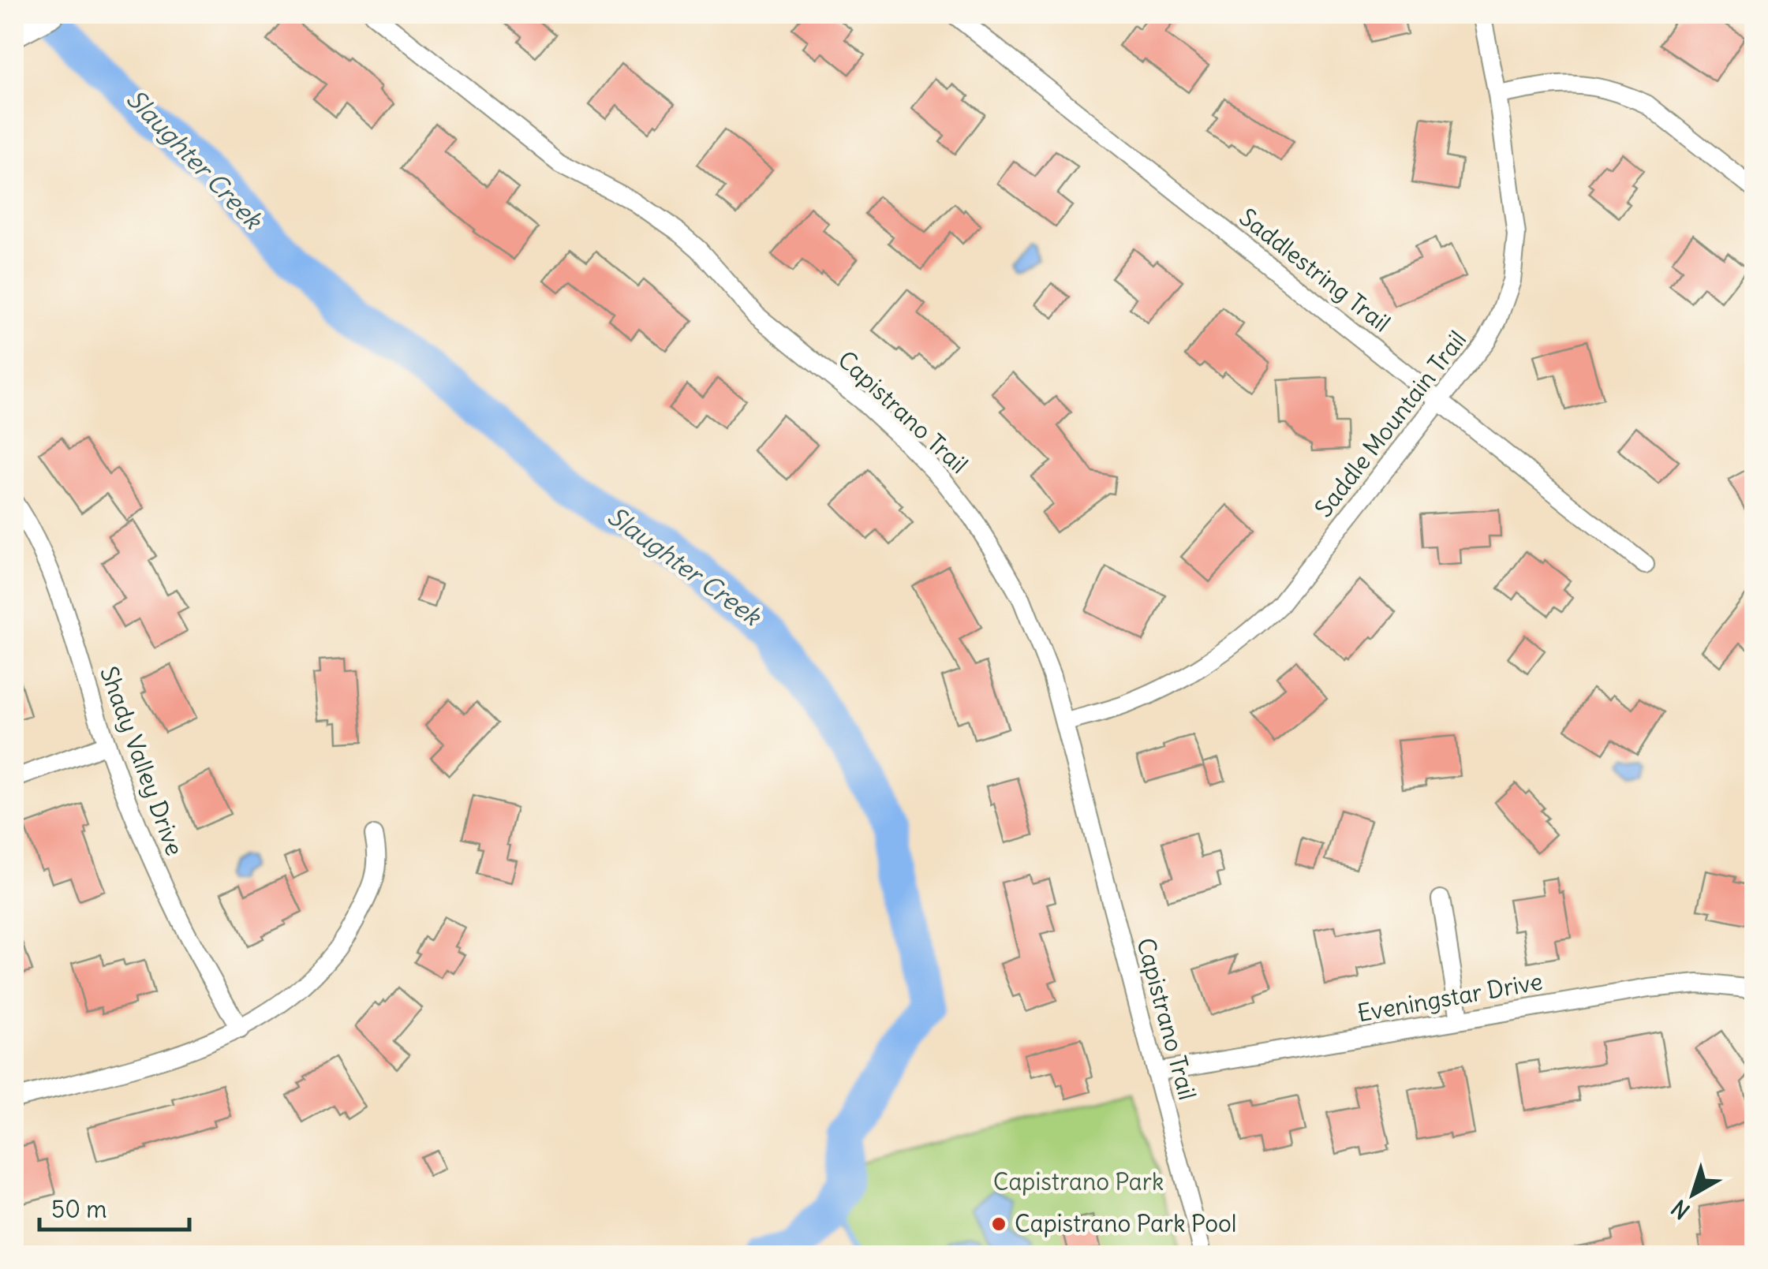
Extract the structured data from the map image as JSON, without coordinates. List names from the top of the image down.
{
  "streets": {
    "street": [
      "Saddlestring Trail",
      "Capistrano Trail",
      "Saddle Mountain Trail",
      "Shady Valley Drive",
      "Eveningstar Drive"
    ]
  },
  "crossings": [
    ["Saddlestring Trail", "Saddle Mountain Trail"],
    ["Capistrano Trail", "Saddle Mountain Trail"],
    ["Capistrano Trail", "Eveningstar Drive"]
  ],
  "water": ["Slaughter Creek"],
  "parks": ["Capistrano Park"],
  "places": ["Capistrano Park Pool"],
  "scale_bar": "50 m",
  "north": "bottom left"
}
